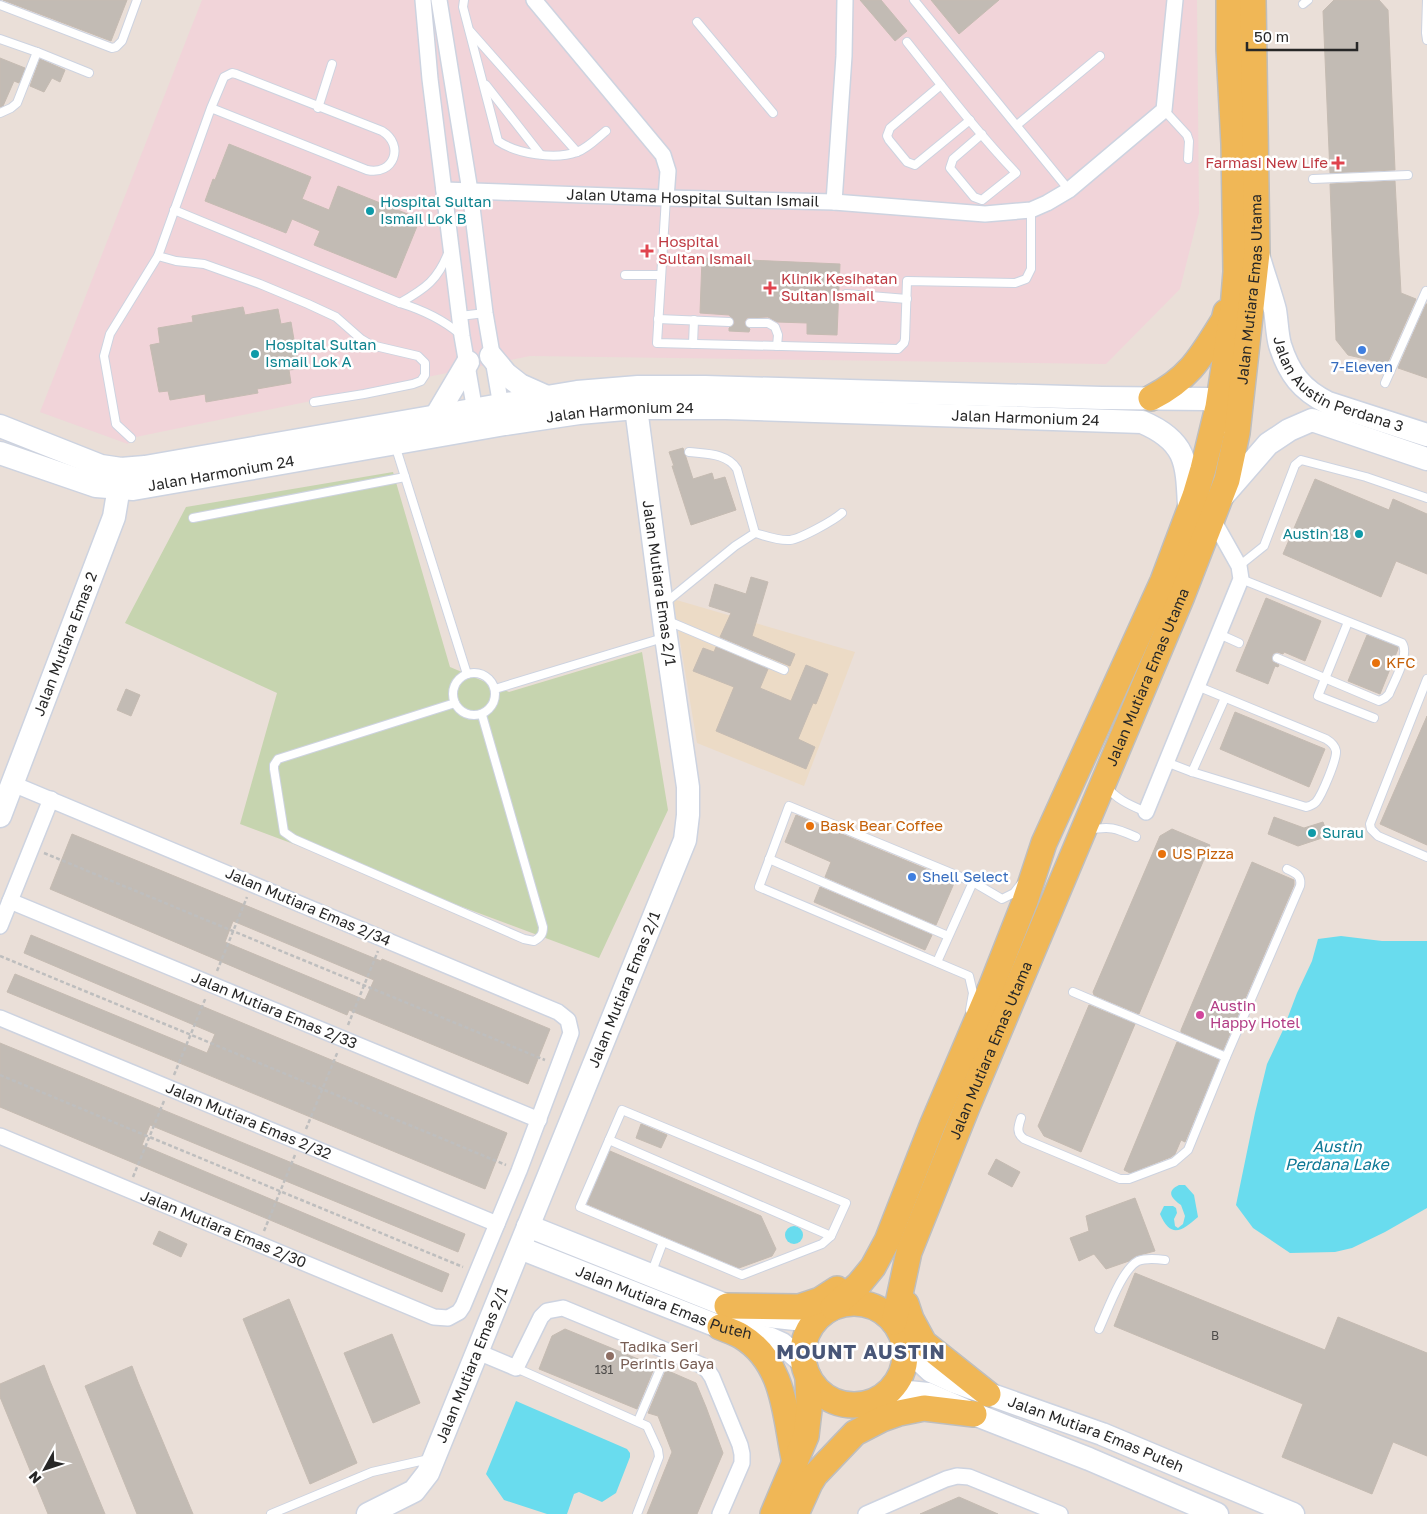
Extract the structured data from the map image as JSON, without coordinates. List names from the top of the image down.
{
  "streets": {
    "main road": ["Jalan Mutiara Emas Utama"],
    "street": [
      "Jalan Utama Hospital Sultan Ismail",
      "Jalan Austin Perdana 3",
      "Jalan Harmonium 24",
      "Jalan Mutiara Emas 2/1",
      "Jalan Mutiara Emas 2",
      "Jalan Mutiara Emas 2/34",
      "Jalan Mutiara Emas 2/33",
      "Jalan Mutiara Emas 2/32",
      "Jalan Mutiara Emas 2/30",
      "Jalan Mutiara Emas Puteh"
    ]
  },
  "crossings": [
    ["Jalan Mutiara Emas Utama", "Jalan Austin Perdana 3"],
    ["Jalan Mutiara Emas Utama", "Jalan Harmonium 24"],
    ["Jalan Mutiara Emas Utama", "Jalan Mutiara Emas Puteh"],
    ["Jalan Austin Perdana 3", "Jalan Harmonium 24"],
    ["Jalan Harmonium 24", "Jalan Mutiara Emas 2/1"],
    ["Jalan Harmonium 24", "Jalan Mutiara Emas 2"],
    ["Jalan Mutiara Emas 2/1", "Jalan Mutiara Emas Puteh"],
    ["Jalan Mutiara Emas 2", "Jalan Mutiara Emas 2/34"]
  ],
  "districts": ["MOUNT AUSTIN"],
  "water": ["Austin Perdana Lake"],
  "places": {
    "health": ["Farmasi New Life", "Hospital Sultan Ismail", "Klinik Kesihatan Sultan Ismail"],
    "other": [
      "Hospital Sultan Ismail Lok B",
      "7-Eleven",
      "Hospital Sultan Ismail Lok A",
      "Austin 18",
      "KFC",
      "Bask Bear Coffee",
      "Surau",
      "US Pizza",
      "Shell Select",
      "Austin Happy Hotel",
      "Tadika Seri Perintis Gaya"
    ]
  },
  "house_numbers": ["B", "131"],
  "scale_bar": "50 m",
  "north": "bottom left"
}
